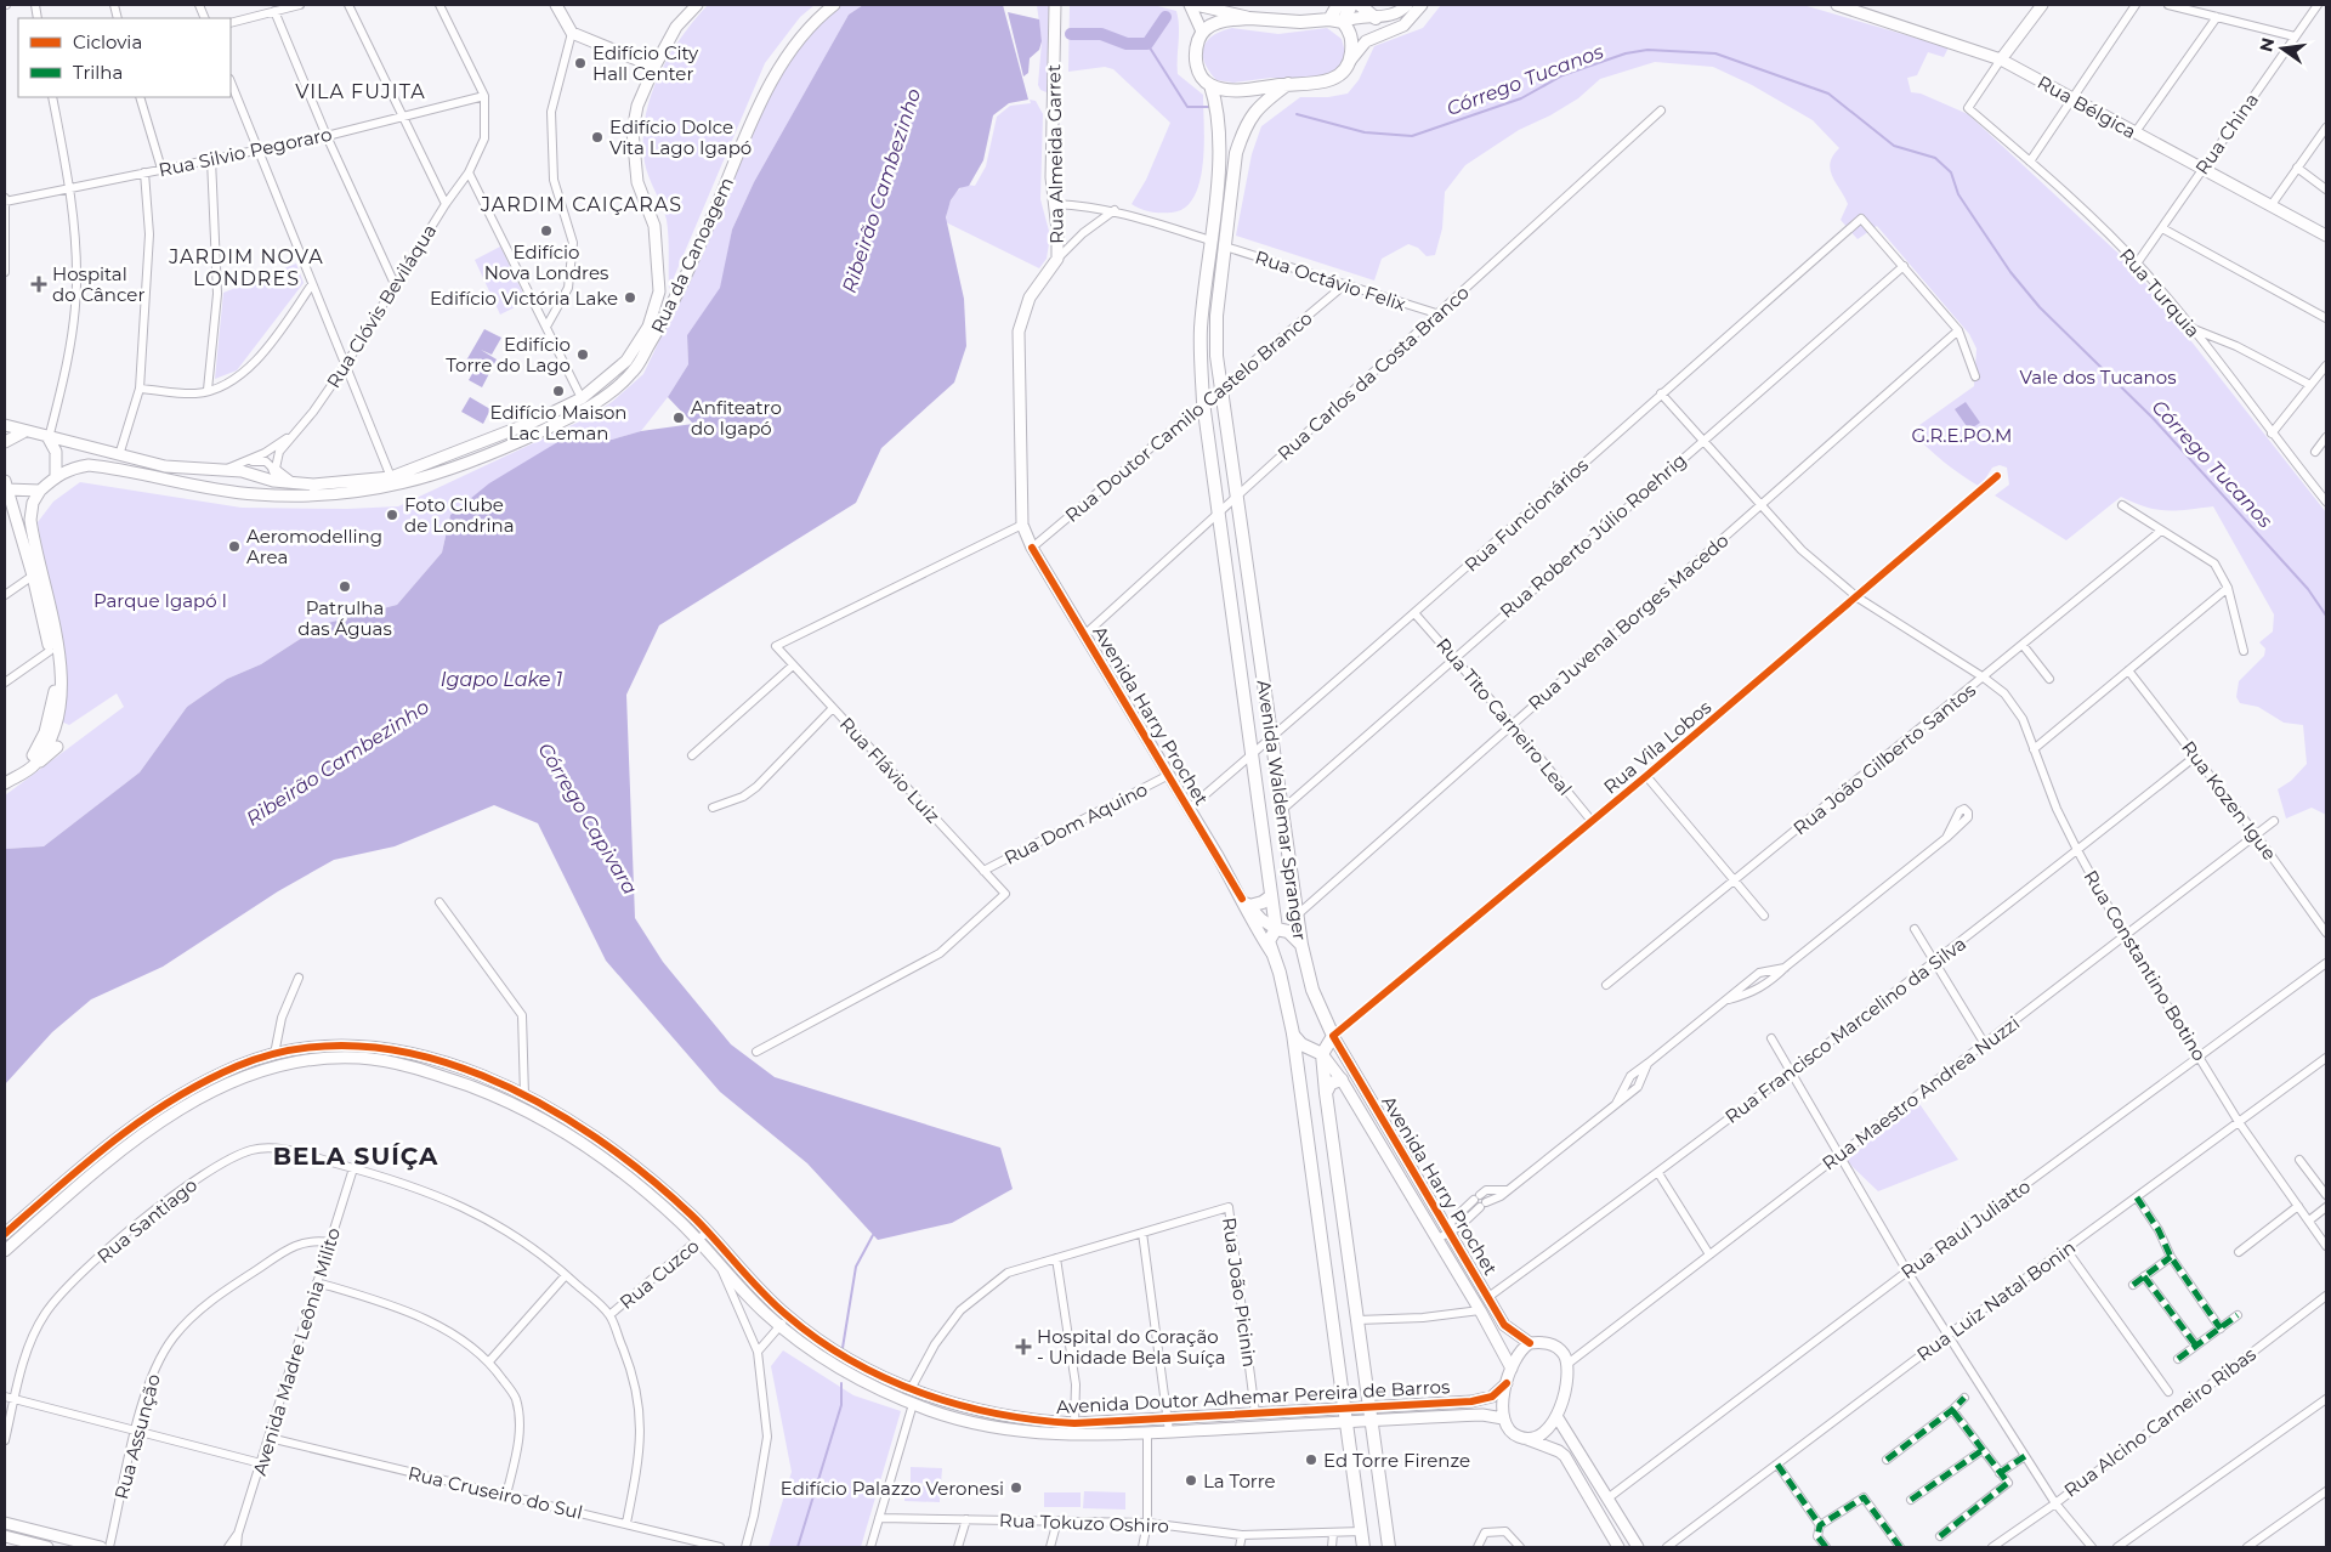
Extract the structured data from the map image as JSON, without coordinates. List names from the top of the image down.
{
  "streets": {
    "main road": ["Avenida Waldemar Spranger"],
    "street": [
      "Rua Bélgica",
      "Rua China",
      "Rua Silvio Pegoraro",
      "Rua Almeida Garret",
      "Rua da Canoagem",
      "Rua Octávio Felix",
      "Rua Turquia",
      "Rua Clóvis Beviláqua",
      "Rua Carlos da Costa Branco",
      "Rua Doutor Camilo Castelo Branco",
      "Rua Funcionários",
      "Rua Roberto Júlio Roehrig",
      "Rua Juvenal Borges Macedo",
      "Avenida Harry Prochet",
      "Rua Tito Carneiro Leal",
      "Rua Vila Lobos",
      "Rua João Gilberto Santos",
      "Rua Flávio Luiz",
      "Rua Kozen Igue",
      "Rua Dom Aquino",
      "Rua Constantino Botino",
      "Rua Francisco Marcelino da Silva",
      "Rua Maestro Andrea Nuzzi",
      "Rua Santiago",
      "Rua Raul Juliatto",
      "Rua Cuzco",
      "Rua João Picinin",
      "Rua Luiz Natal Bonin",
      "Avenida Madre Leônia Milito",
      "Avenida Doutor Adhemar Pereira de Barros",
      "Rua Alcino Carneiro Ribas",
      "Rua Assunção",
      "Rua Cruseiro do Sul",
      "Rua Tokuzo Oshiro"
    ]
  },
  "crossings": [
    ["Rua Bélgica", "Rua China"],
    ["Rua Bélgica", "Rua Turquia"],
    ["Rua China", "Rua Turquia"],
    ["Rua Silvio Pegoraro", "Rua Clóvis Beviláqua"],
    ["Rua Almeida Garret", "Avenida Harry Prochet"],
    ["Rua Octávio Felix", "Rua Carlos da Costa Branco"],
    ["Rua Octávio Felix", "Rua Doutor Camilo Castelo Branco"],
    ["Rua Octávio Felix", "Avenida Waldemar Spranger"],
    ["Rua Carlos da Costa Branco", "Avenida Harry Prochet"],
    ["Rua Carlos da Costa Branco", "Avenida Waldemar Spranger"],
    ["Rua Doutor Camilo Castelo Branco", "Avenida Harry Prochet"],
    ["Rua Doutor Camilo Castelo Branco", "Avenida Waldemar Spranger"],
    ["Rua Funcionários", "Rua Roberto Júlio Roehrig"],
    ["Rua Funcionários", "Avenida Harry Prochet"],
    ["Rua Funcionários", "Rua Tito Carneiro Leal"],
    ["Rua Funcionários", "Avenida Waldemar Spranger"],
    ["Rua Funcionários", "Rua Constantino Botino"],
    ["Rua Roberto Júlio Roehrig", "Rua Tito Carneiro Leal"],
    ["Rua Roberto Júlio Roehrig", "Avenida Waldemar Spranger"],
    ["Rua Roberto Júlio Roehrig", "Rua Constantino Botino"],
    ["Rua Juvenal Borges Macedo", "Rua Tito Carneiro Leal"],
    ["Rua Juvenal Borges Macedo", "Avenida Waldemar Spranger"],
    ["Rua Juvenal Borges Macedo", "Rua Constantino Botino"],
    ["Avenida Harry Prochet", "Rua Vila Lobos"],
    ["Avenida Harry Prochet", "Rua Flávio Luiz"],
    ["Avenida Harry Prochet", "Avenida Waldemar Spranger"],
    ["Avenida Harry Prochet", "Rua Dom Aquino"],
    ["Avenida Harry Prochet", "Rua Francisco Marcelino da Silva"],
    ["Avenida Harry Prochet", "Rua Maestro Andrea Nuzzi"],
    ["Avenida Harry Prochet", "Avenida Doutor Adhemar Pereira de Barros"],
    ["Rua Tito Carneiro Leal", "Rua Vila Lobos"],
    ["Rua Vila Lobos", "Avenida Waldemar Spranger"],
    ["Rua Vila Lobos", "Rua Constantino Botino"],
    ["Rua João Gilberto Santos", "Rua Constantino Botino"],
    ["Rua Flávio Luiz", "Rua Dom Aquino"],
    ["Rua Kozen Igue", "Rua Francisco Marcelino da Silva"],
    ["Rua Kozen Igue", "Rua Maestro Andrea Nuzzi"],
    ["Avenida Waldemar Spranger", "Avenida Doutor Adhemar Pereira de Barros"],
    ["Avenida Waldemar Spranger", "Rua Tokuzo Oshiro"],
    ["Rua Constantino Botino", "Rua Francisco Marcelino da Silva"],
    ["Rua Constantino Botino", "Rua Maestro Andrea Nuzzi"],
    ["Rua Constantino Botino", "Rua Raul Juliatto"],
    ["Rua Constantino Botino", "Rua Luiz Natal Bonin"],
    ["Rua Maestro Andrea Nuzzi", "Avenida Doutor Adhemar Pereira de Barros"],
    ["Rua Santiago", "Rua Cuzco"],
    ["Rua Santiago", "Avenida Madre Leônia Milito"],
    ["Rua Santiago", "Rua Cruseiro do Sul"],
    ["Rua Cuzco", "Avenida Doutor Adhemar Pereira de Barros"],
    ["Rua João Picinin", "Avenida Doutor Adhemar Pereira de Barros"],
    ["Avenida Madre Leônia Milito", "Rua Assunção"],
    ["Avenida Madre Leônia Milito", "Rua Cruseiro do Sul"]
  ],
  "districts": [
    "VILA FUJITA",
    "JARDIM CAIÇARAS",
    "JARDIM NOVA LONDRES",
    "BELA SUÍÇA"
  ],
  "water": [
    "Córrego Tucanos",
    "Ribeirão Cambezinho",
    "Igapo Lake 1",
    "Córrego Capivara"
  ],
  "parks": ["Vale dos Tucanos", "G.R.E.PO.M", "Parque Igapó I"],
  "places": {
    "other": [
      "Edifício City Hall Center",
      "Edifício Dolce Vita Lago Igapó",
      "Edifício Nova Londres",
      "Edifício Victória Lake",
      "Edifício Torre do Lago",
      "Edifício Maison Lac Leman",
      "Anfiteatro do Igapó",
      "Foto Clube de Londrina",
      "Aeromodelling Area",
      "Patrulha das Águas",
      "Ed Torre Firenze",
      "La Torre",
      "Edifício Palazzo Veronesi"
    ],
    "health": ["Hospital do Câncer", "Hospital do Coração - Unidade Bela Suíça"]
  },
  "legend": ["Ciclovia", "Trilha"],
  "north": "left"
}
